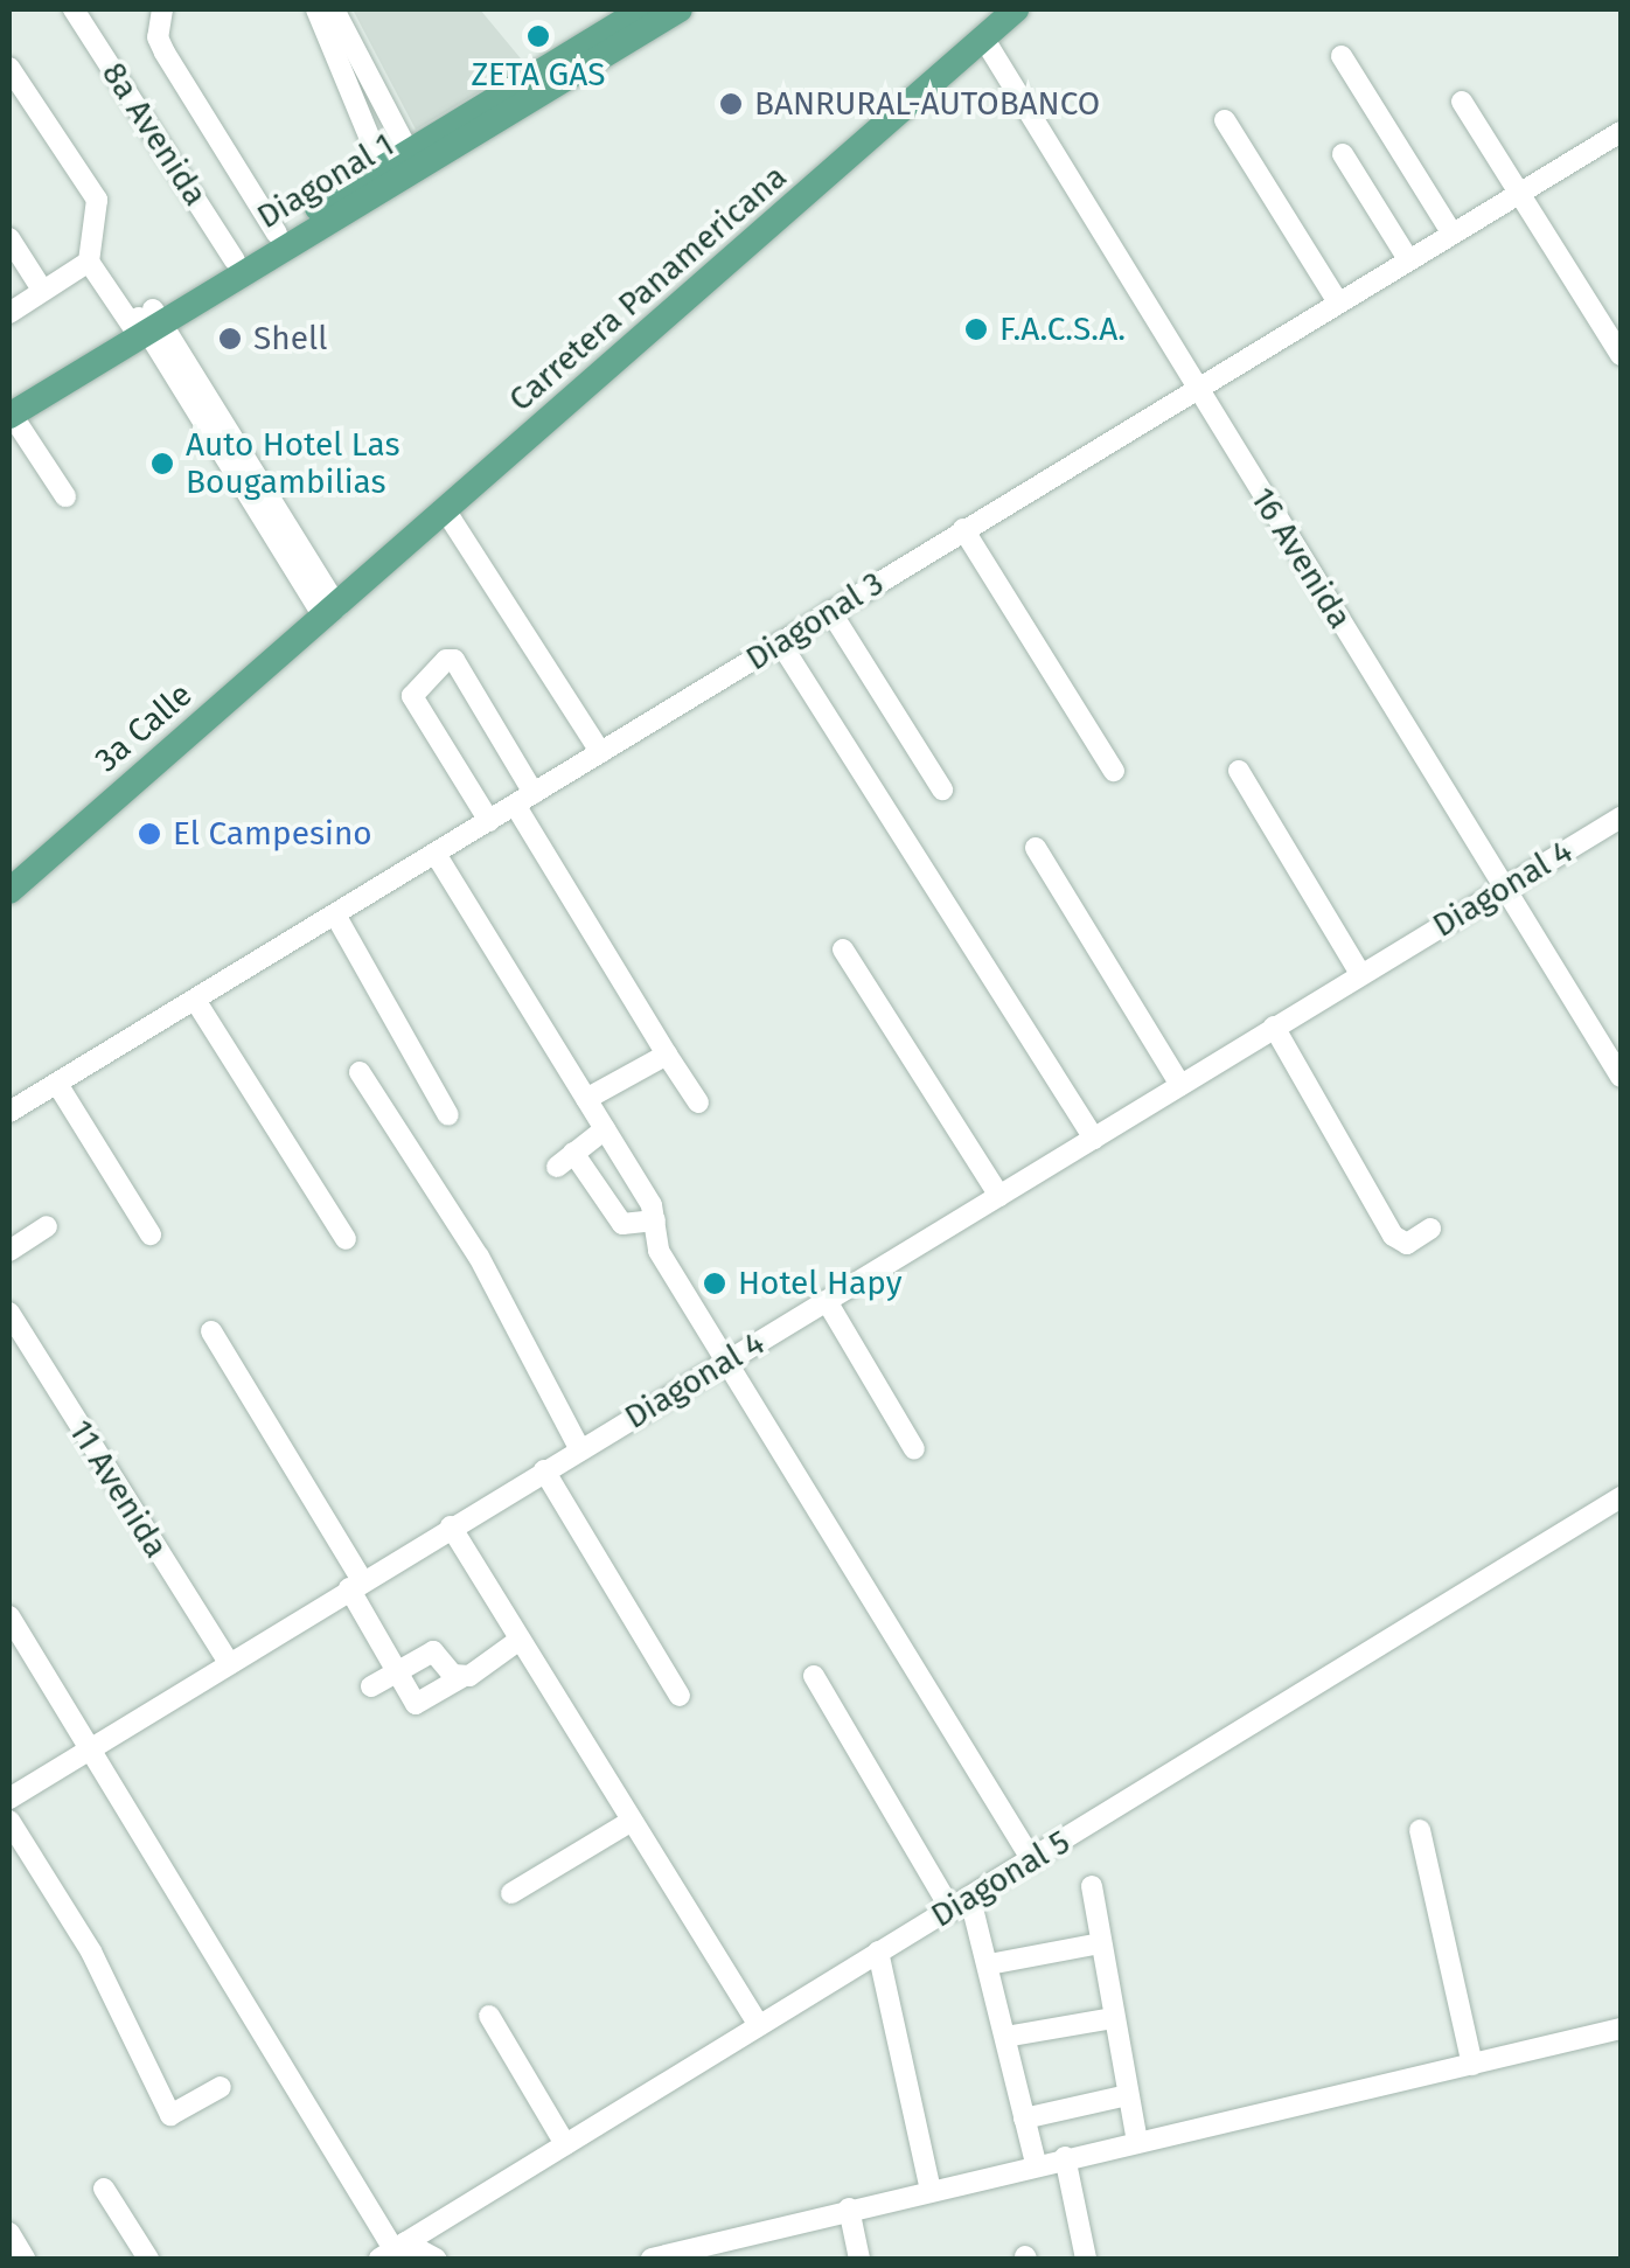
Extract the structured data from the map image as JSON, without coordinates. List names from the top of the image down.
{
  "streets": {
    "main road": ["Diagonal 1", "Carretera Panamericana", "3a Calle"],
    "street": [
      "8a Avenida",
      "16 Avenida",
      "Diagonal 3",
      "Diagonal 4",
      "11 Avenida",
      "Diagonal 5"
    ]
  },
  "crossings": [
    ["8a Avenida", "Diagonal 1"],
    ["Carretera Panamericana", "16 Avenida"],
    ["Carretera Panamericana", "3a Calle"],
    ["16 Avenida", "Diagonal 3"],
    ["16 Avenida", "Diagonal 4"],
    ["Diagonal 4", "11 Avenida"]
  ],
  "places": [
    "ZETA GAS",
    "BANRURAL-AUTOBANCO",
    "F.A.C.S.A.",
    "Shell",
    "Auto Hotel Las Bougambilias",
    "El Campesino",
    "Hotel Hapy"
  ]
}
